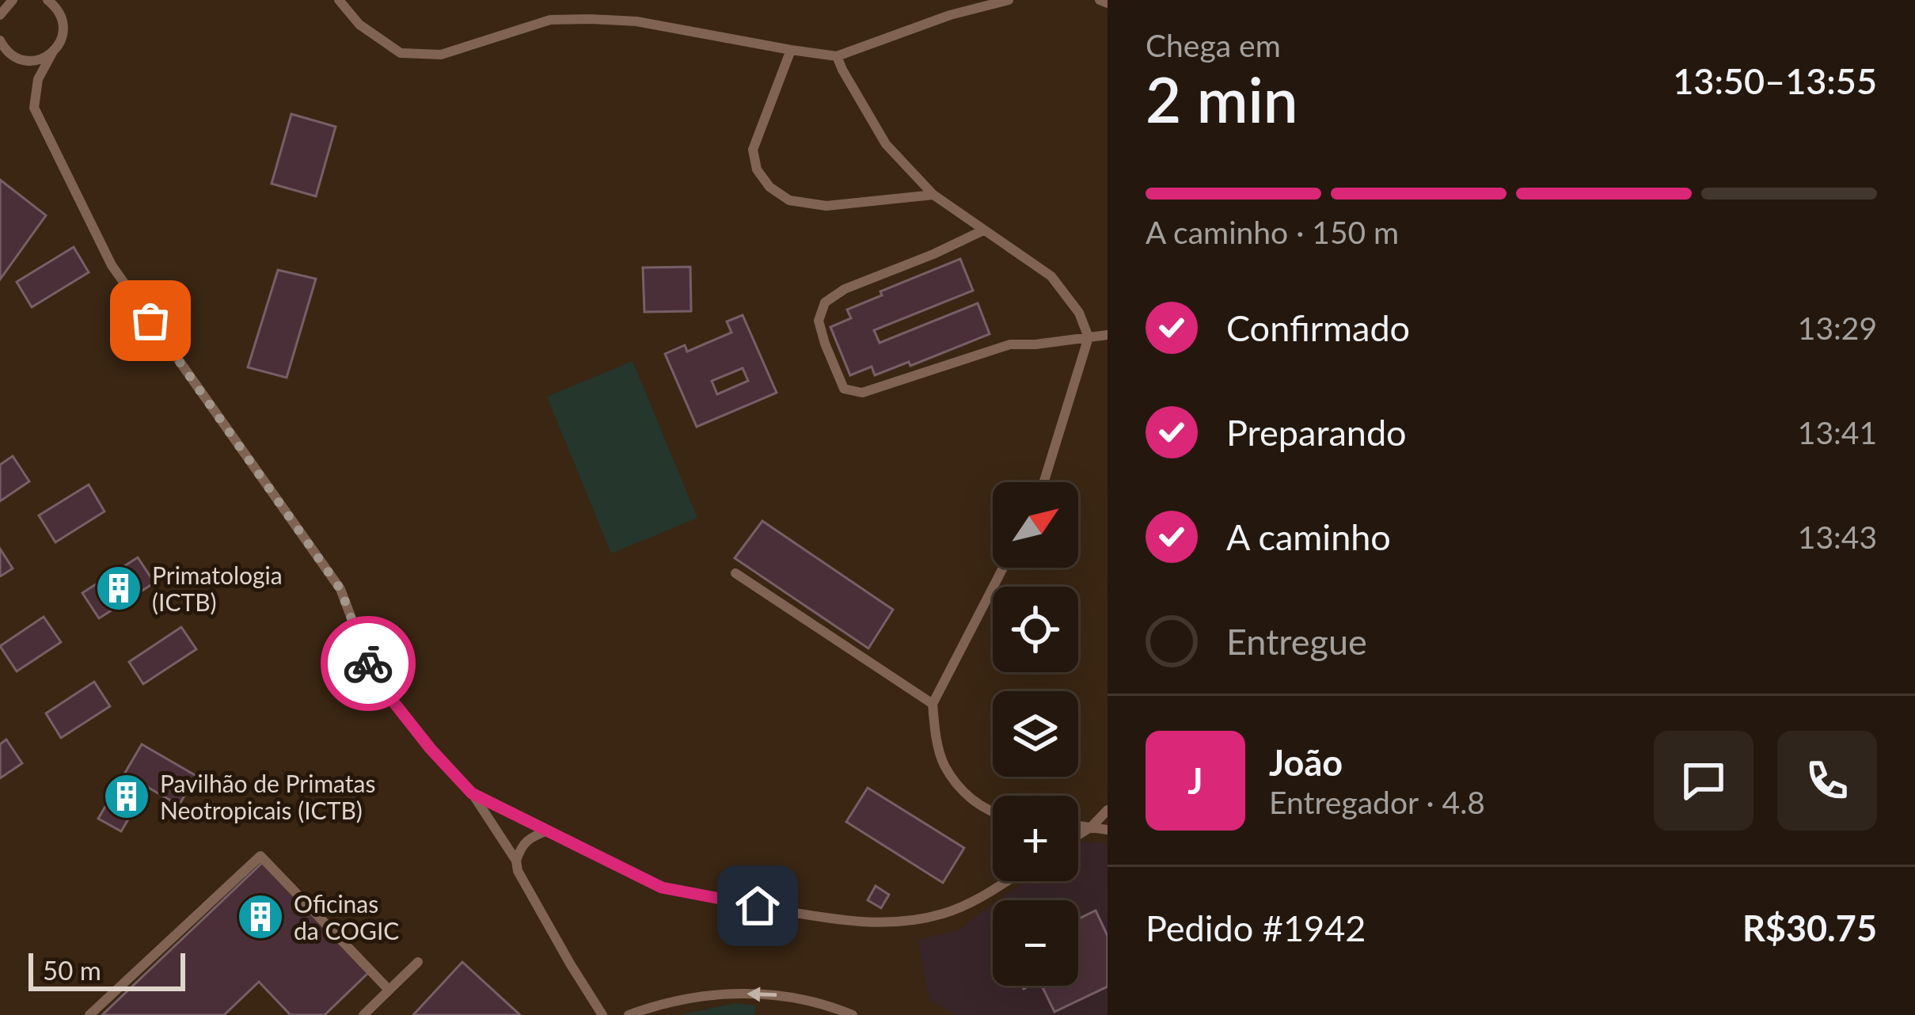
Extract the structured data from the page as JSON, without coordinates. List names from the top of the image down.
{
  "places": {
    "building": ["Primatologia (ICTB)", "Pavilhão de Primatas Neotropicais (ICTB)", "Oficinas da COGIC"]
  },
  "scale_bar": "50 m",
  "north": "top right",
  "page": {
    "heading": ["2 min", "Chega em", "13:50–13:55"],
    "panel": [
      "João",
      "Entregador · 4.8",
      "Pedido #1942",
      "R$30.75"
    ],
    "bar": "A caminho · 150 m",
    "list": [
      ["Confirmado", "13:29"],
      ["Preparando", "13:41"],
      ["A caminho", "13:43"],
      "Entregue"
    ],
    "map_buttons": ["+", "−"],
    "round": "J",
    "scale": "50 m"
  }
}
